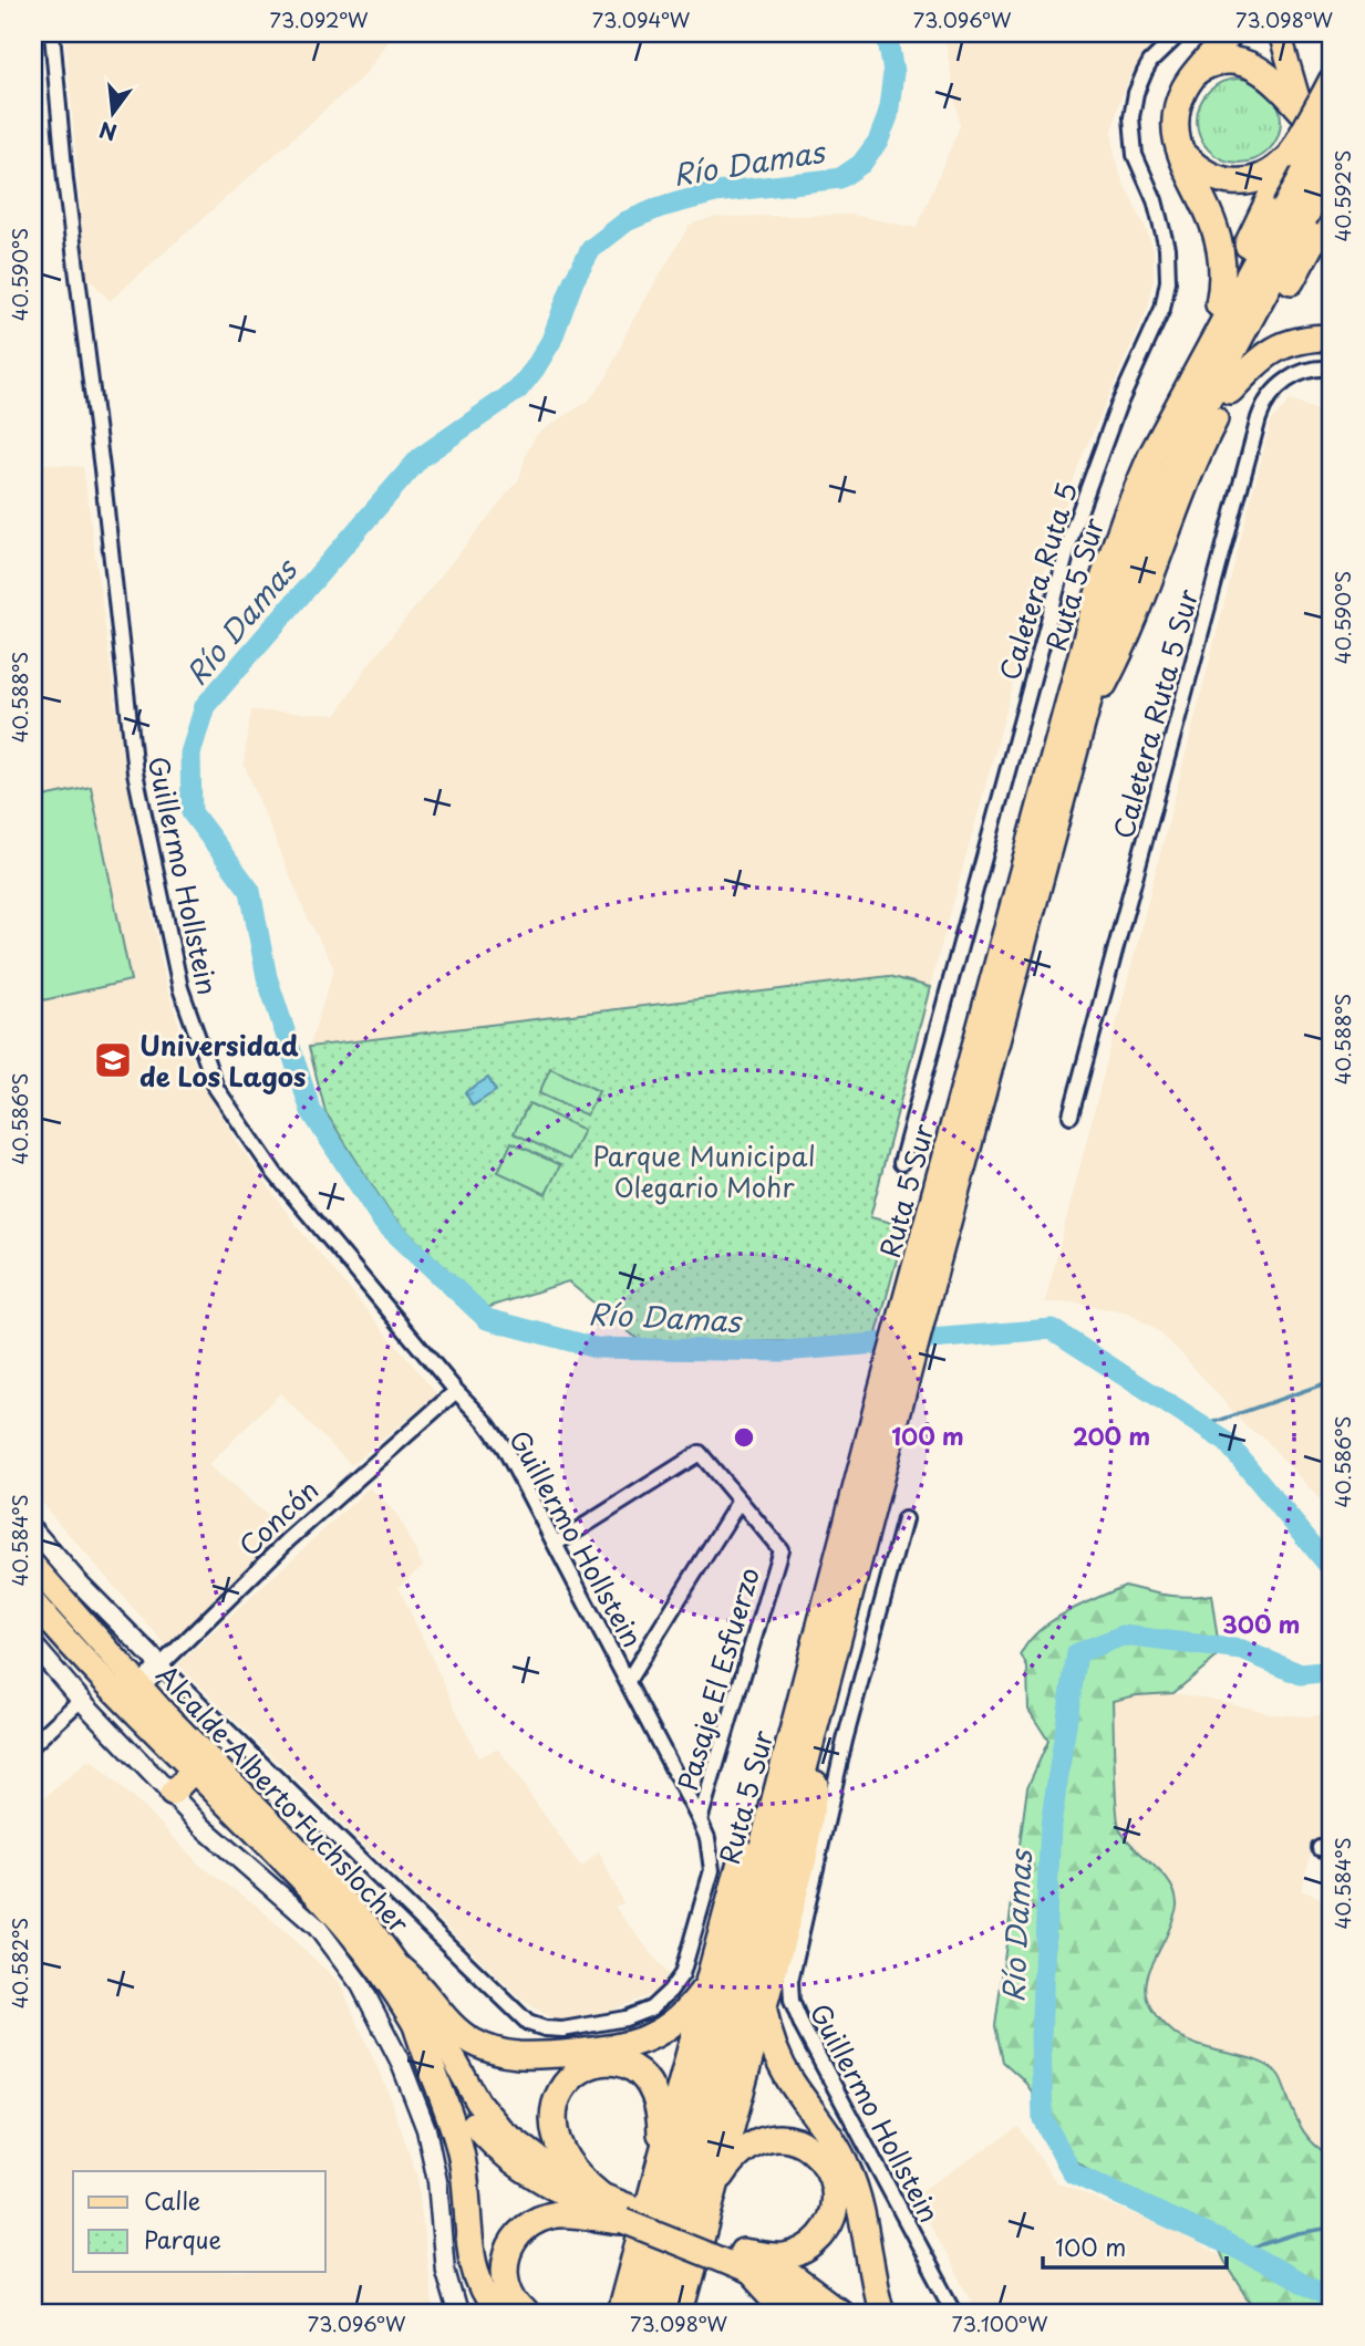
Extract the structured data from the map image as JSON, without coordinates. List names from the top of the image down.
{
  "streets": {
    "highway": ["Ruta 5 Sur", "Alcalde Alberto Fuchslocher"],
    "street": [
      "Caletera Ruta 5",
      "Caletera Ruta 5 Sur",
      "Guillermo Hollstein",
      "Concón",
      "Pasaje El Esfuerzo"
    ]
  },
  "crossings": [
    ["Guillermo Hollstein", "Concón"],
    ["Guillermo Hollstein", "Pasaje El Esfuerzo"],
    ["Guillermo Hollstein", "Alcalde Alberto Fuchslocher"],
    ["Concón", "Alcalde Alberto Fuchslocher"]
  ],
  "water": ["Río Damas"],
  "parks": ["Parque Municipal Olegario Mohr"],
  "places": {
    "school or university": ["Universidad de Los Lagos"]
  },
  "legend": ["Calle", "Parque"],
  "scale_bar": "100 m",
  "north": "bottom",
  "coordinates": [
    "73.092°W",
    "73.094°W",
    "73.096°W",
    "73.098°W",
    "40.592°S",
    "40.590°S",
    "40.588°S",
    "40.586°S",
    "40.584°S",
    "40.582°S",
    "73.100°W"
  ],
  "rings": ["100 m", "200 m", "300 m"]
}
